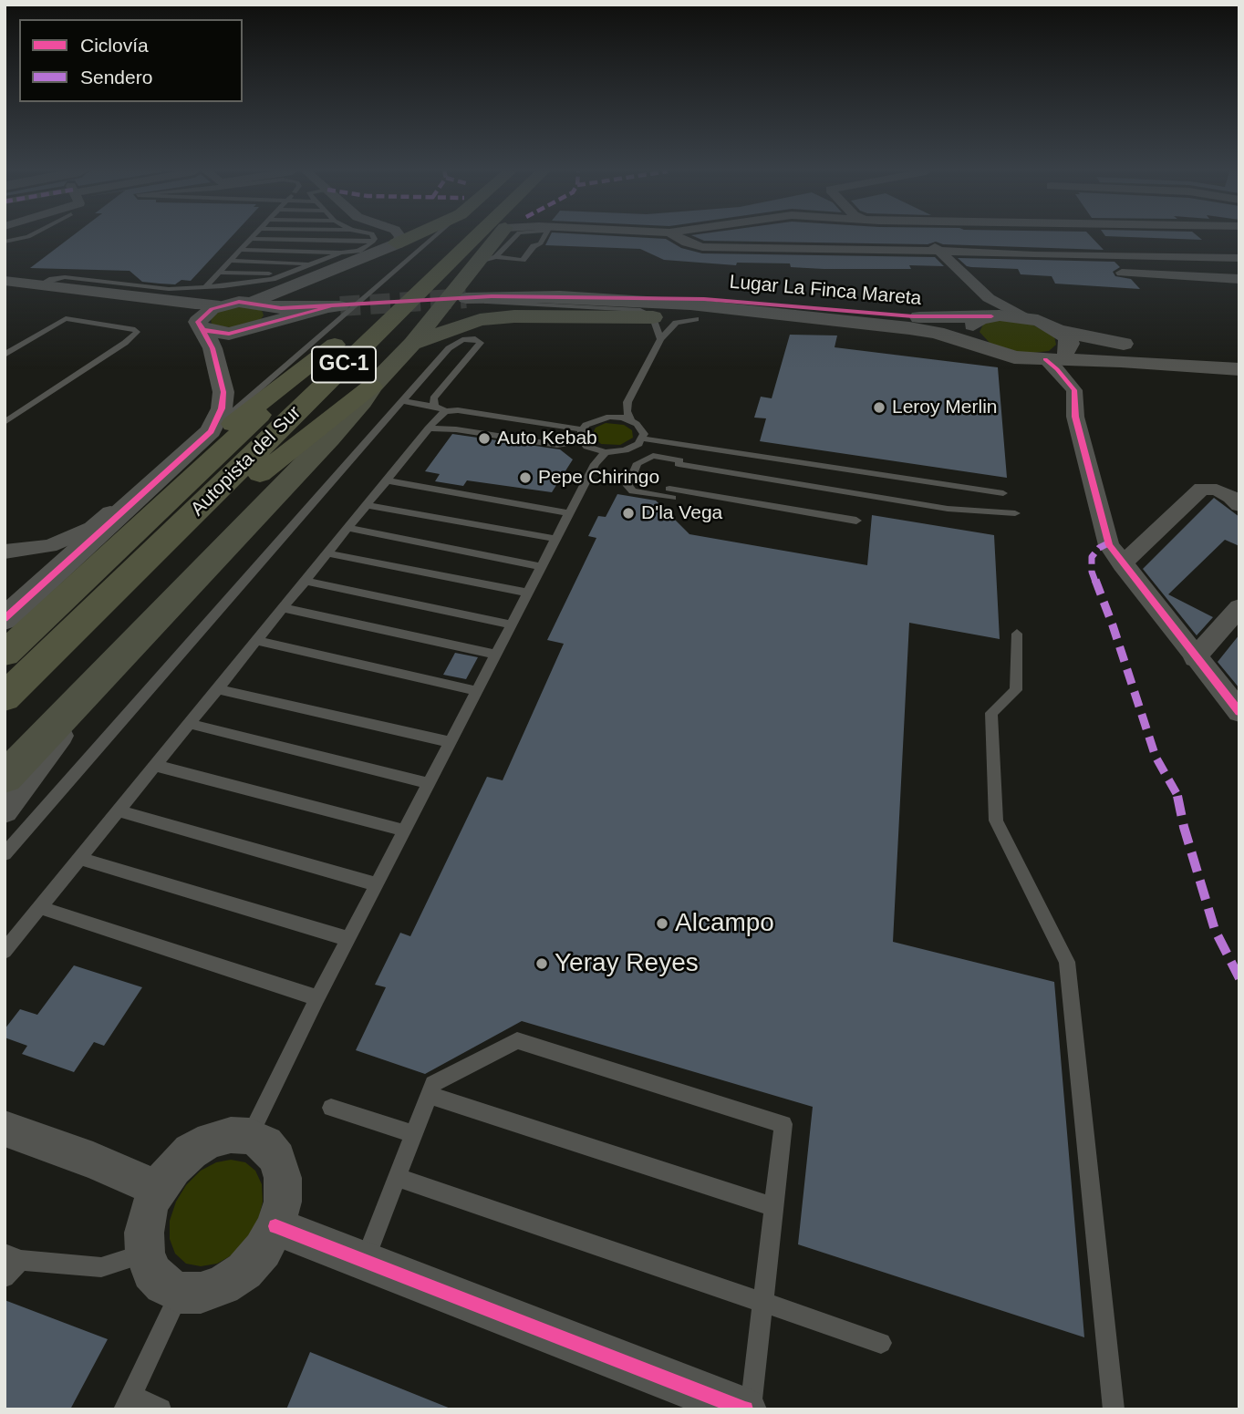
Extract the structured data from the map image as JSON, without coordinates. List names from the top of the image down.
{
  "streets": {
    "highway": ["GC-1", "Autopista del Sur"],
    "street": ["Lugar La Finca Mareta"]
  },
  "places": [
    "Leroy Merlin",
    "Auto Kebab",
    "Pepe Chiringo",
    "D'la Vega",
    "Alcampo",
    "Yeray Reyes"
  ],
  "legend": ["Ciclovía", "Sendero"]
}
